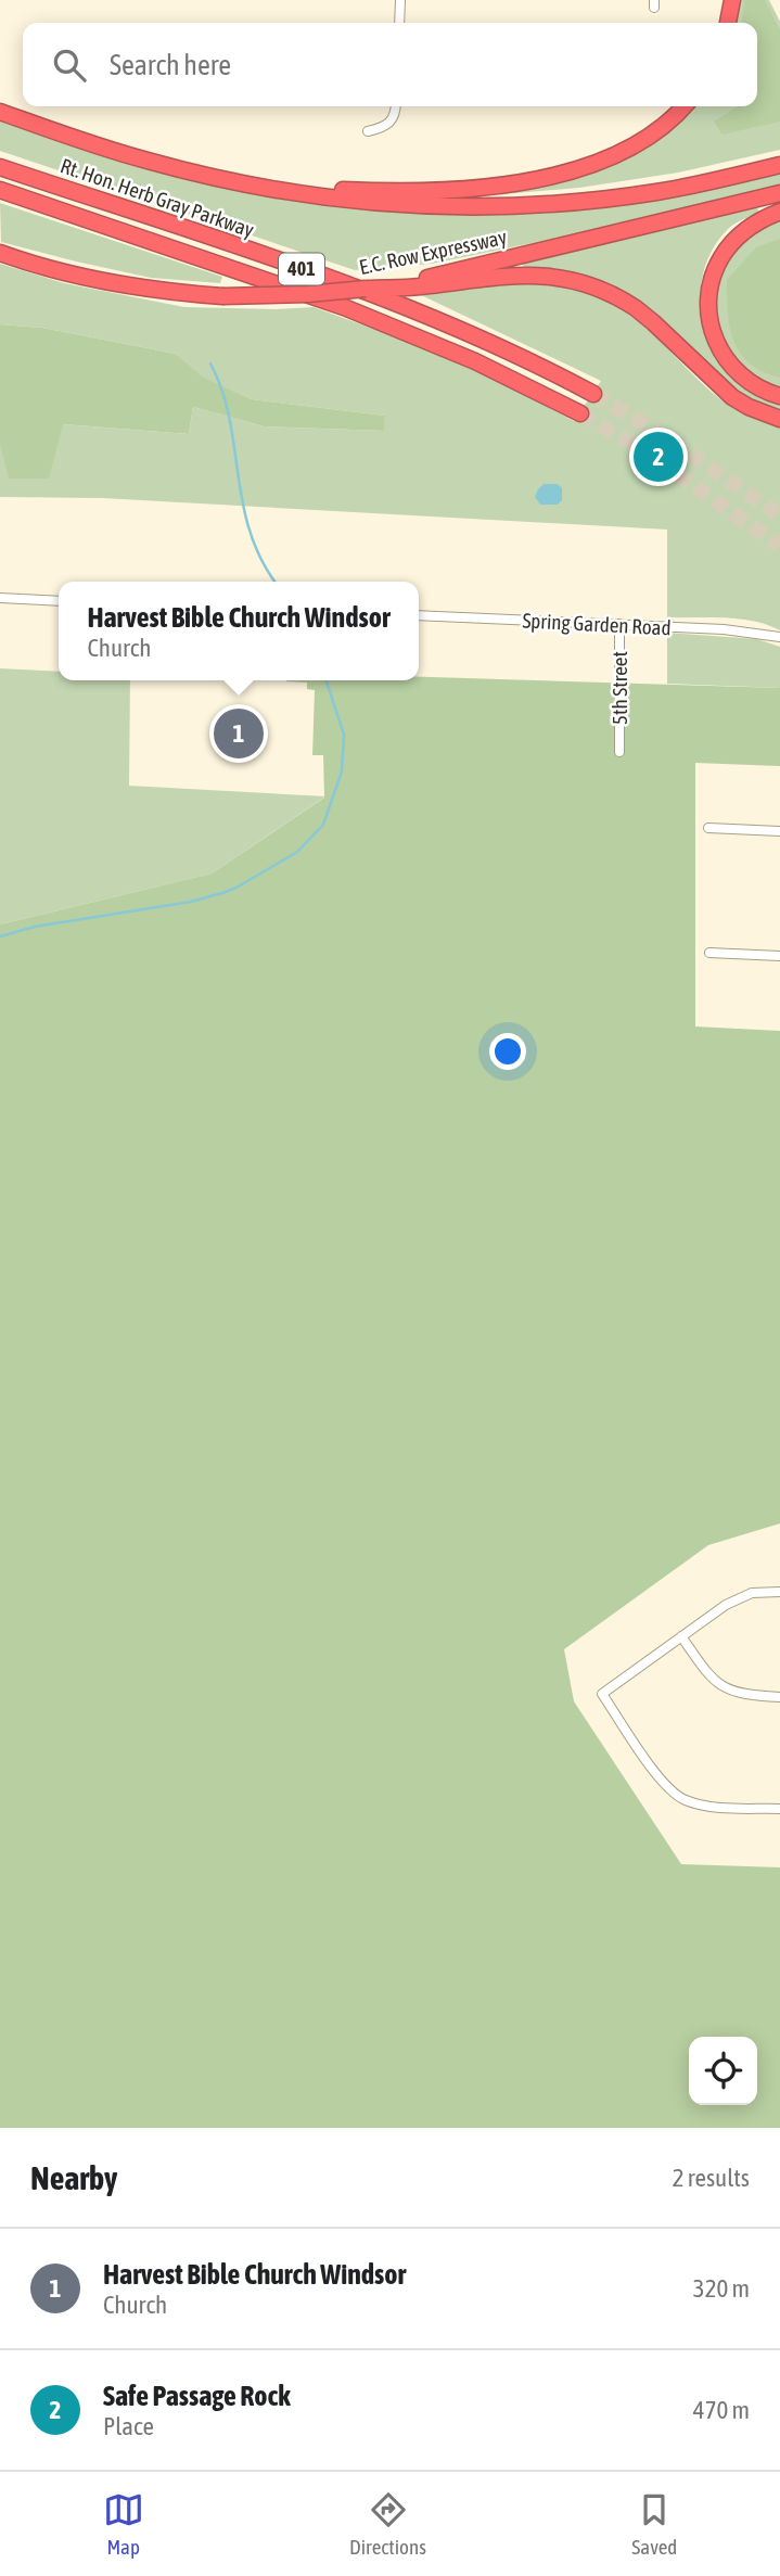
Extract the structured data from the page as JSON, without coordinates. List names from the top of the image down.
{
  "streets": {
    "highway": ["Rt. Hon. Herb Gray Parkway", "E.C. Row Expressway", "401"],
    "street": ["Spring Garden Road", "5th Street"]
  },
  "crossings": [
    ["Spring Garden Road", "5th Street"]
  ],
  "page": {
    "search": "Search here",
    "pins": ["2", "1"],
    "popup": ["Harvest Bible Church Windsor", "Church"],
    "heading": ["Nearby", "2 results"],
    "list": [
      {
        "mark": "1",
        "name": "Harvest Bible Church Windsor",
        "note": "Church",
        "value": "320 m"
      },
      {
        "mark": "2",
        "name": "Safe Passage Rock",
        "note": "Place",
        "value": "470 m"
      }
    ],
    "nav": ["Map", "Directions", "Saved"]
  }
}
